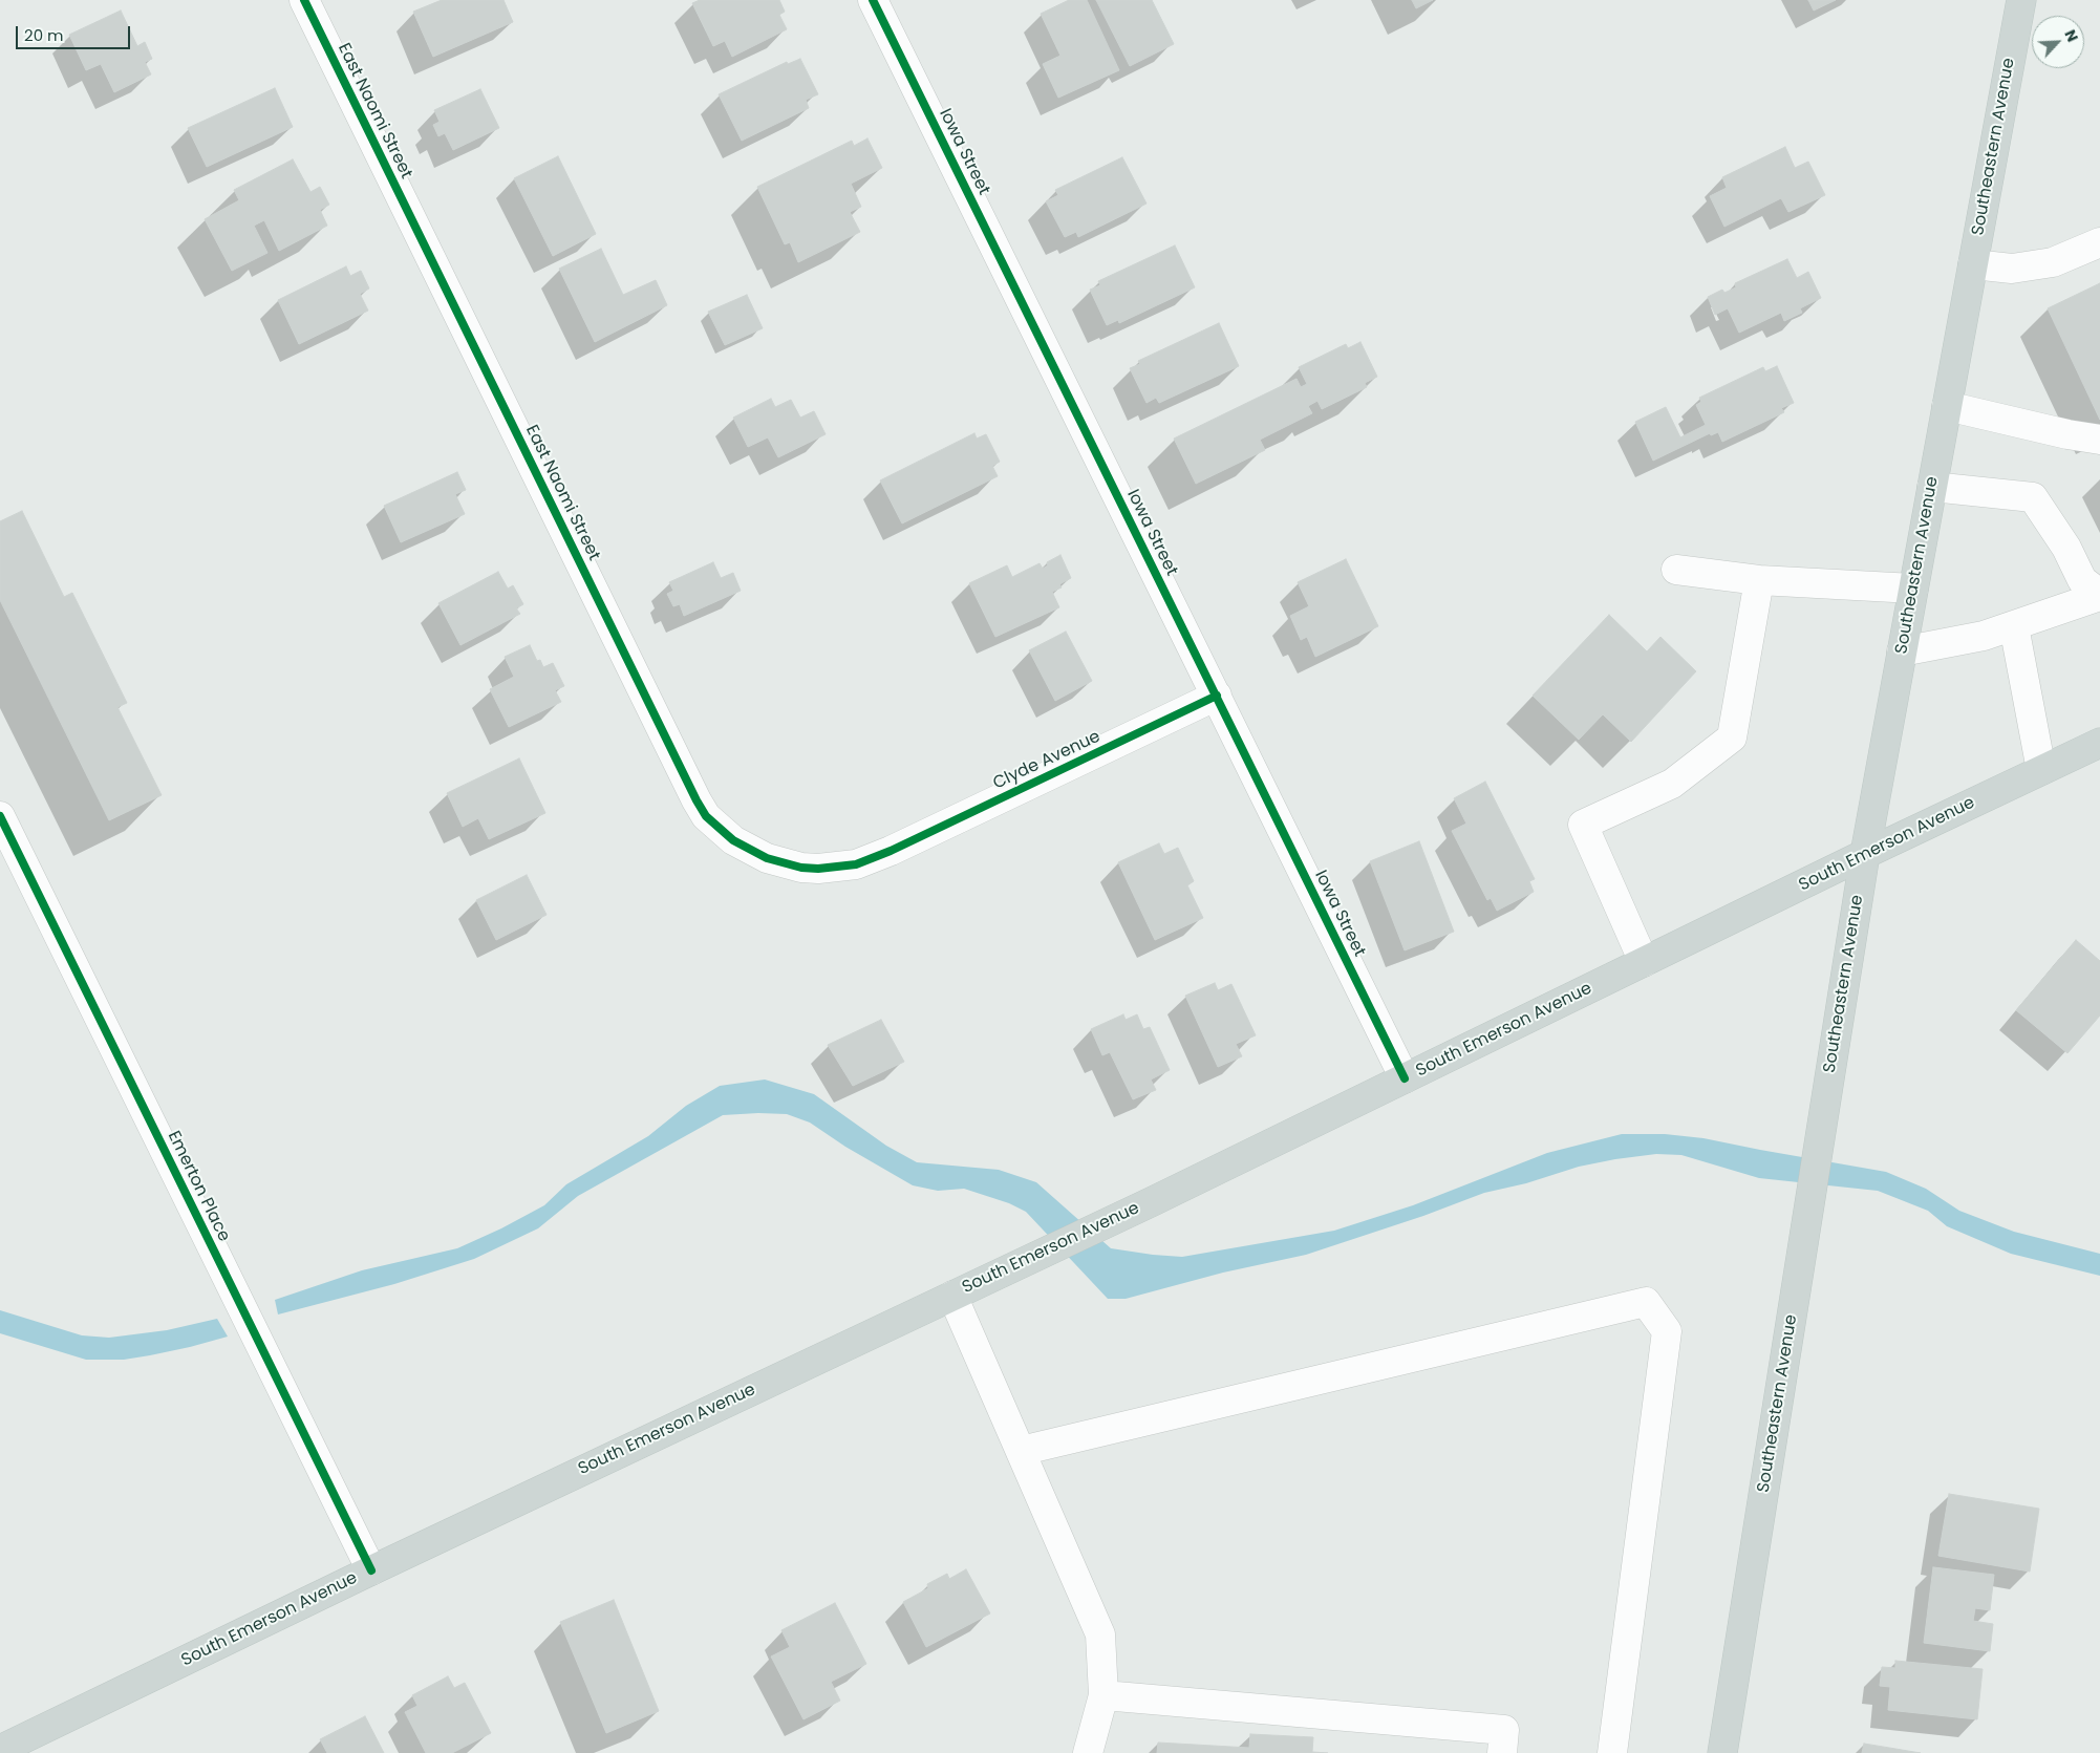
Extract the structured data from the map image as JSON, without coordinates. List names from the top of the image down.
{
  "streets": {
    "main road": ["Southeastern Avenue", "South Emerson Avenue"],
    "street": [
      "East Naomi Street",
      "Iowa Street",
      "Clyde Avenue",
      "Emerton Place"
    ]
  },
  "crossings": [
    ["East Naomi Street", "Clyde Avenue"],
    ["Southeastern Avenue", "South Emerson Avenue"],
    ["Iowa Street", "Clyde Avenue"],
    ["Iowa Street", "South Emerson Avenue"],
    ["South Emerson Avenue", "Emerton Place"]
  ],
  "scale_bar": "20 m",
  "north": "top right"
}
